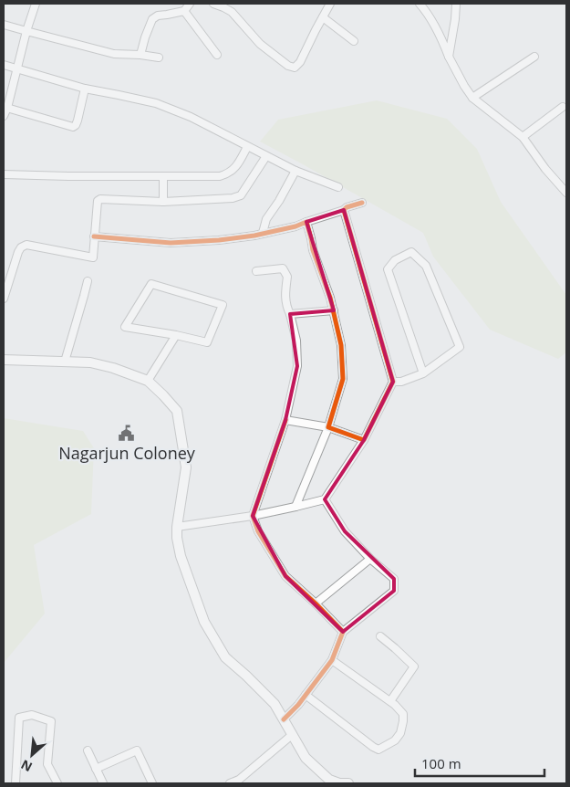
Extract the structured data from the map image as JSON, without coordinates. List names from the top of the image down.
{
  "places": {
    "public building": ["Nagarjun Coloney"]
  },
  "scale_bar": "100 m",
  "north": "bottom left"
}
